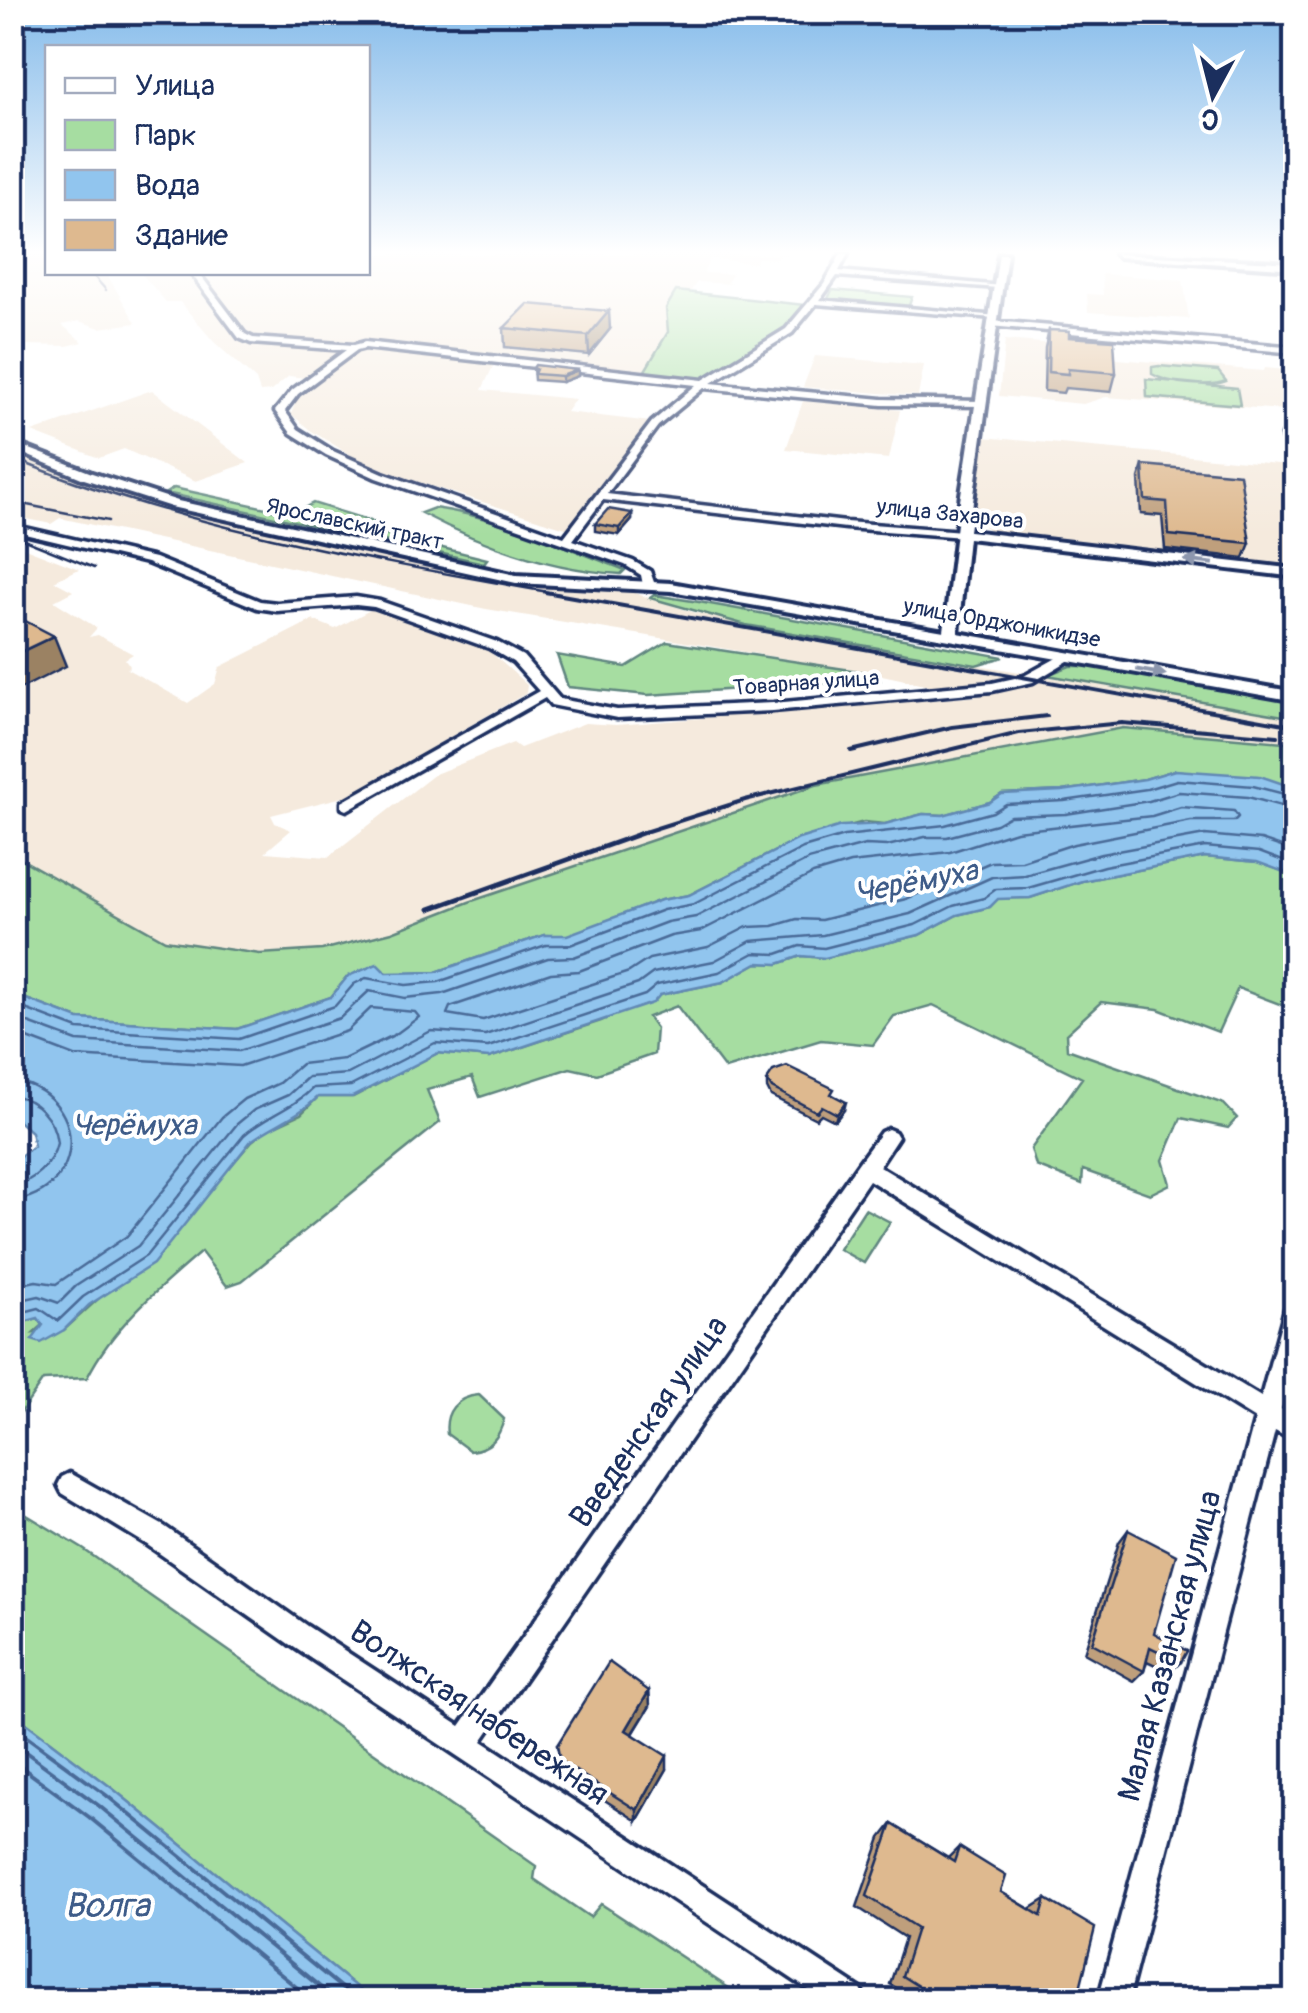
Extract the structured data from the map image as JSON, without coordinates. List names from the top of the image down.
{
  "streets": {
    "street": [
      "улица Захарова",
      "Ярославский тракт",
      "улица Орджоникидзе",
      "Товарная улица",
      "Введенская улица",
      "Малая Казанская улица",
      "Волжская набережная"
    ]
  },
  "crossings": [
    ["Ярославский тракт", "улица Орджоникидзе"],
    ["улица Орджоникидзе", "Товарная улица"],
    ["Введенская улица", "Волжская набережная"]
  ],
  "one_way": ["улица Захарова", "улица Орджоникидзе"],
  "water": ["Черёмуха", "Волга"],
  "legend": [
    "Улица",
    "Парк",
    "Вода",
    "Здание"
  ],
  "north": "bottom"
}
